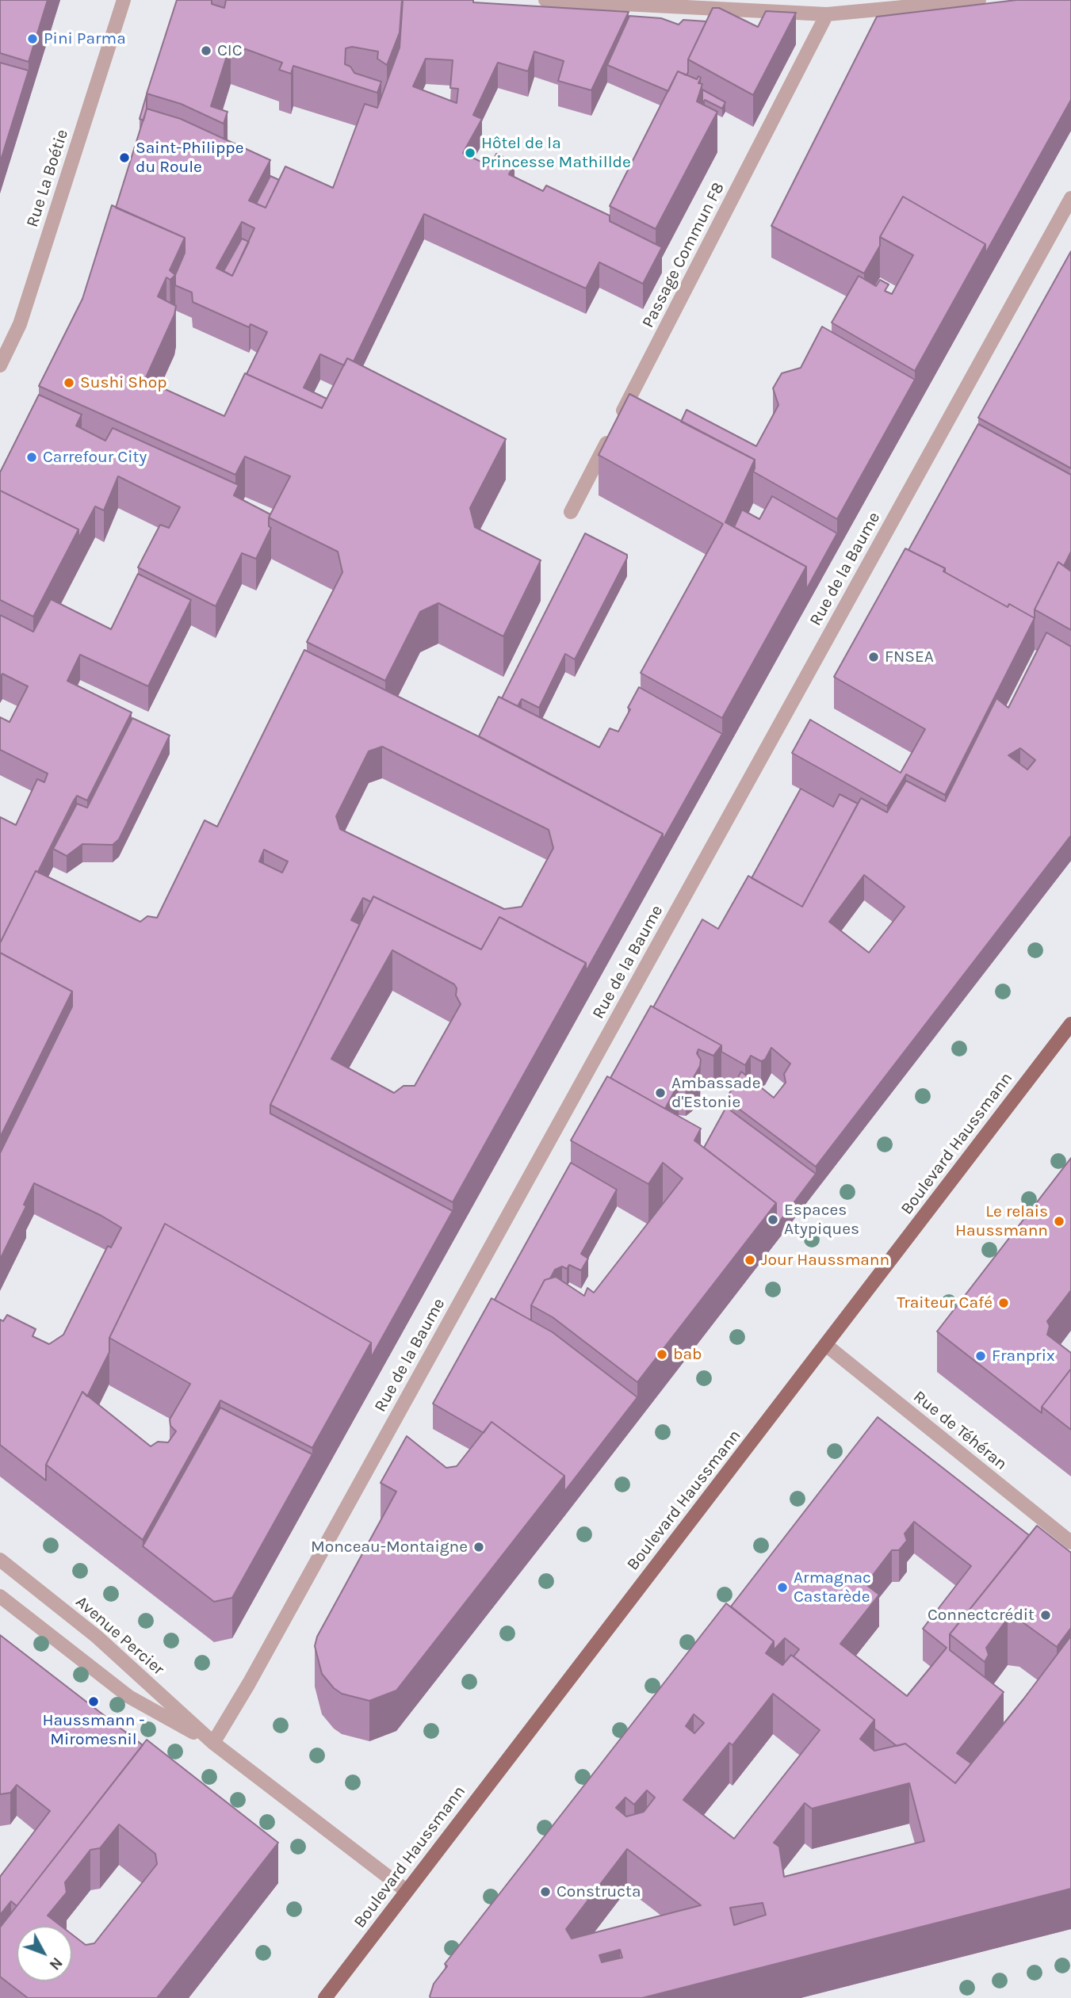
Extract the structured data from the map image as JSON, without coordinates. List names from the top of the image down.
{
  "streets": {
    "main road": ["Boulevard Haussmann"],
    "street": [
      "Rue La Boétie",
      "Passage Commun F8",
      "Rue de la Baume",
      "Rue de Téhéran",
      "Avenue Percier"
    ]
  },
  "crossings": [
    ["Rue de la Baume", "Avenue Percier"],
    ["Boulevard Haussmann", "Rue de Téhéran"],
    ["Boulevard Haussmann", "Avenue Percier"]
  ],
  "places": [
    "Pini Parma",
    "CIC",
    "Hôtel de la Princesse Mathillde",
    "Saint-Philippe du Roule",
    "Sushi Shop",
    "Carrefour City",
    "FNSEA",
    "Ambassade d'Estonie",
    "Espaces Atypiques",
    "Le relais Haussmann",
    "Jour Haussmann",
    "Traiteur Café",
    "bab",
    "Franprix",
    "Monceau-Montaigne",
    "Armagnac Castarède",
    "Connectcrédit",
    "Haussmann - Miromesnil",
    "Constructa"
  ],
  "north": "bottom right"
}
